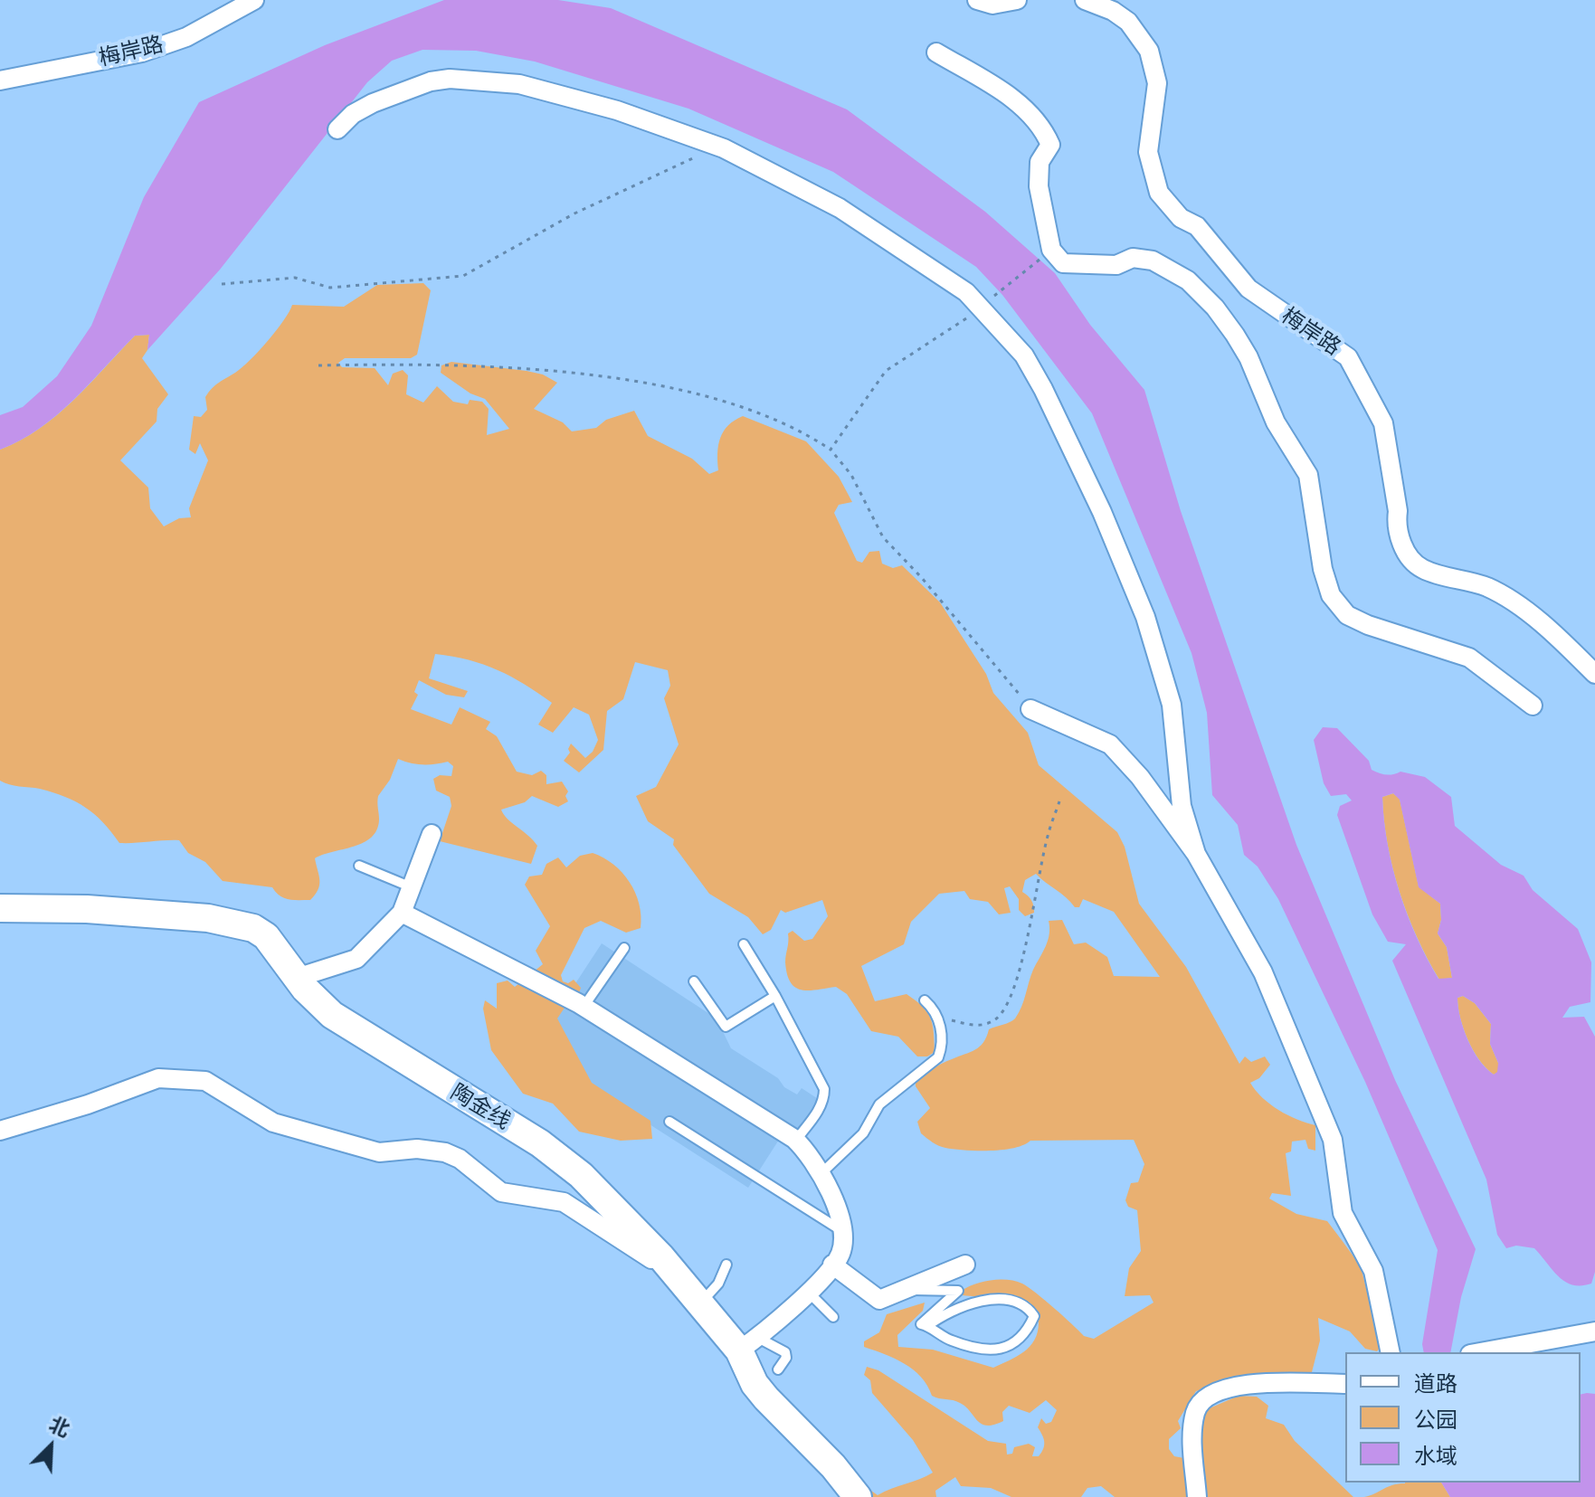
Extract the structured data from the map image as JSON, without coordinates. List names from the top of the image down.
{
  "streets": {
    "street": ["梅岸路", "陶金线"]
  },
  "legend": ["道路", "公园", "水域"],
  "north": "top right"
}
